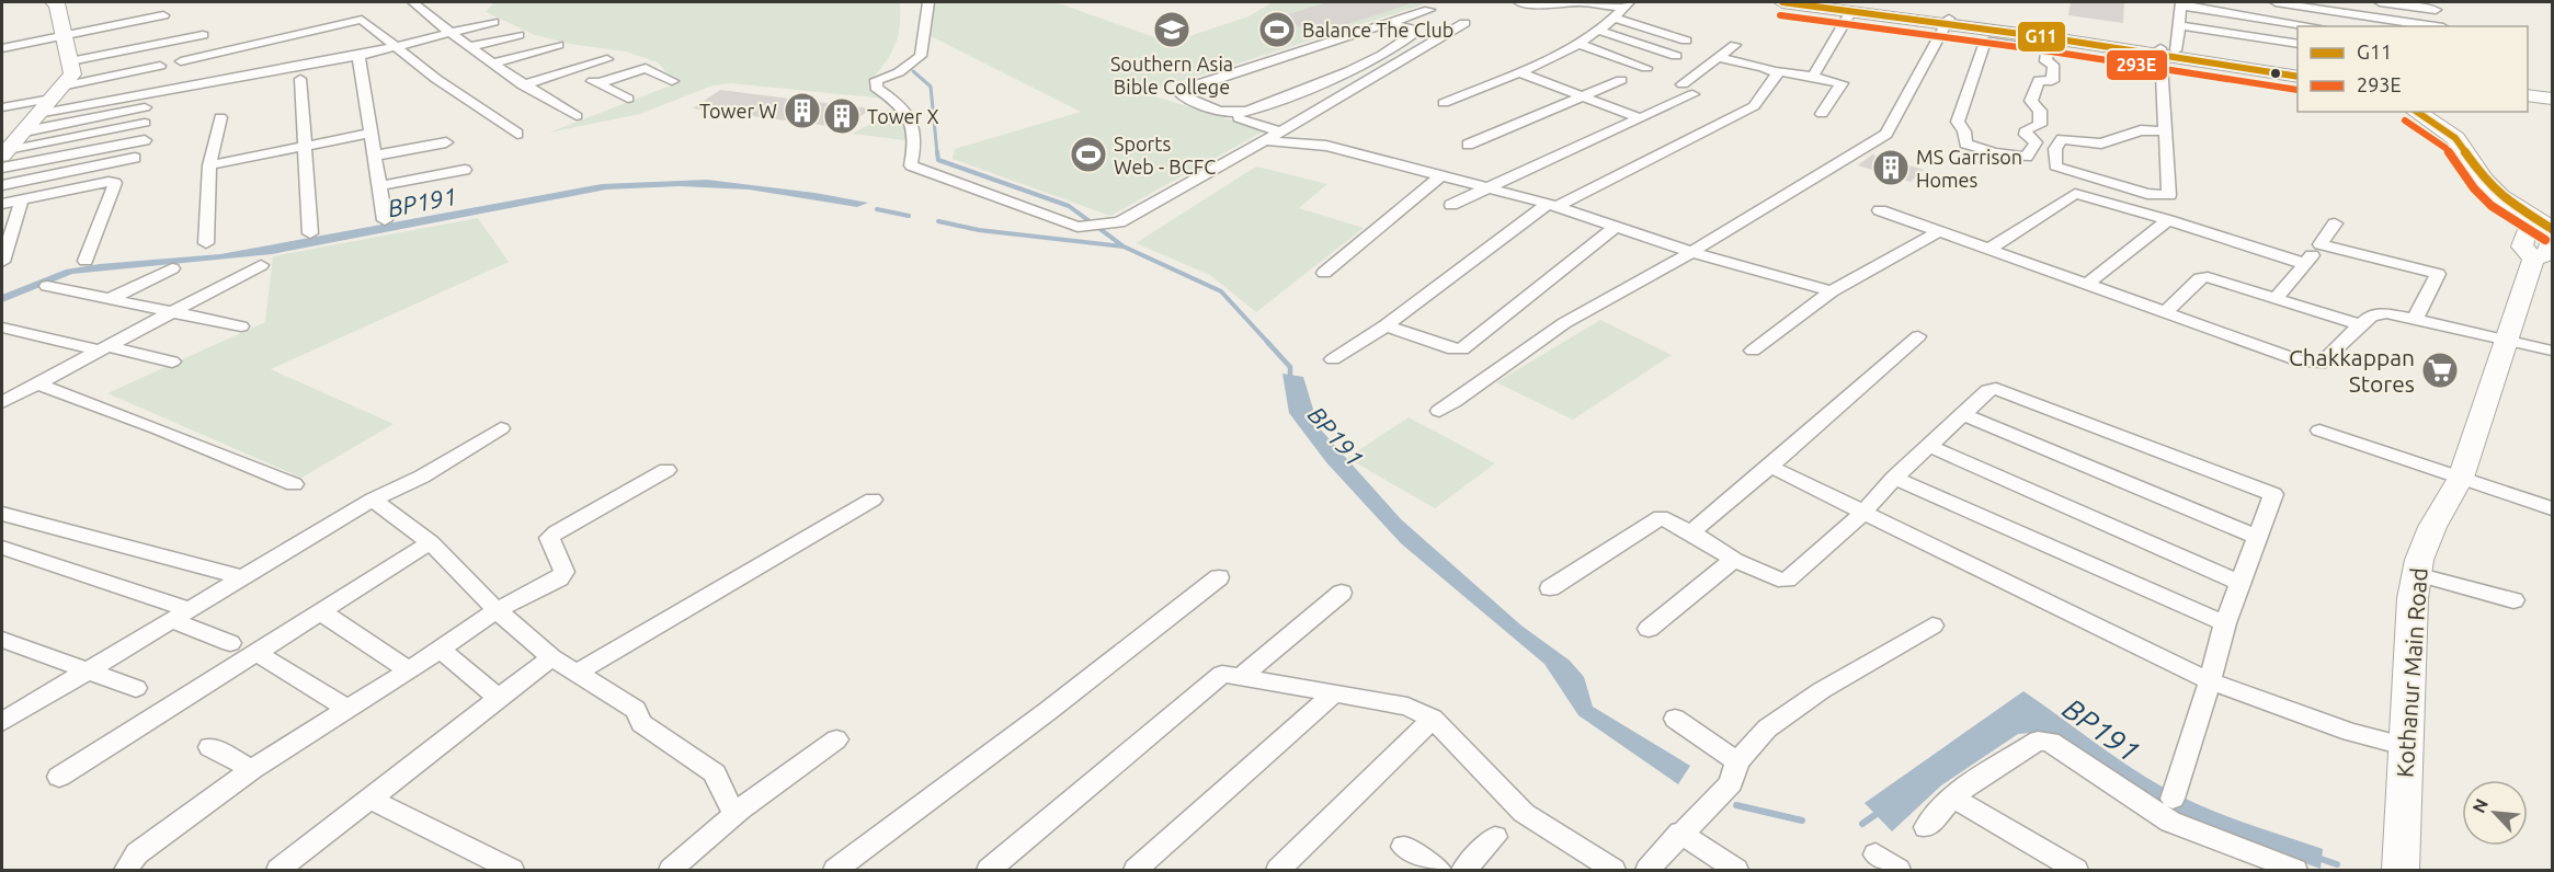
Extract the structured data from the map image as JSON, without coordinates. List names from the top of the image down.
{
  "streets": {
    "main road": ["Kothanur Main Road"]
  },
  "water": ["BP191"],
  "places": {
    "school or university": ["Southern Asia Bible College"],
    "sports": ["Balance The Club", "Sports Web - BCFC"],
    "building": ["Tower W", "Tower X", "MS Garrison Homes"],
    "supermarket": ["Chakkappan Stores"]
  },
  "lines": ["transit line G11", "transit line 293E"],
  "legend": ["G11", "293E"],
  "north": "top left"
}
